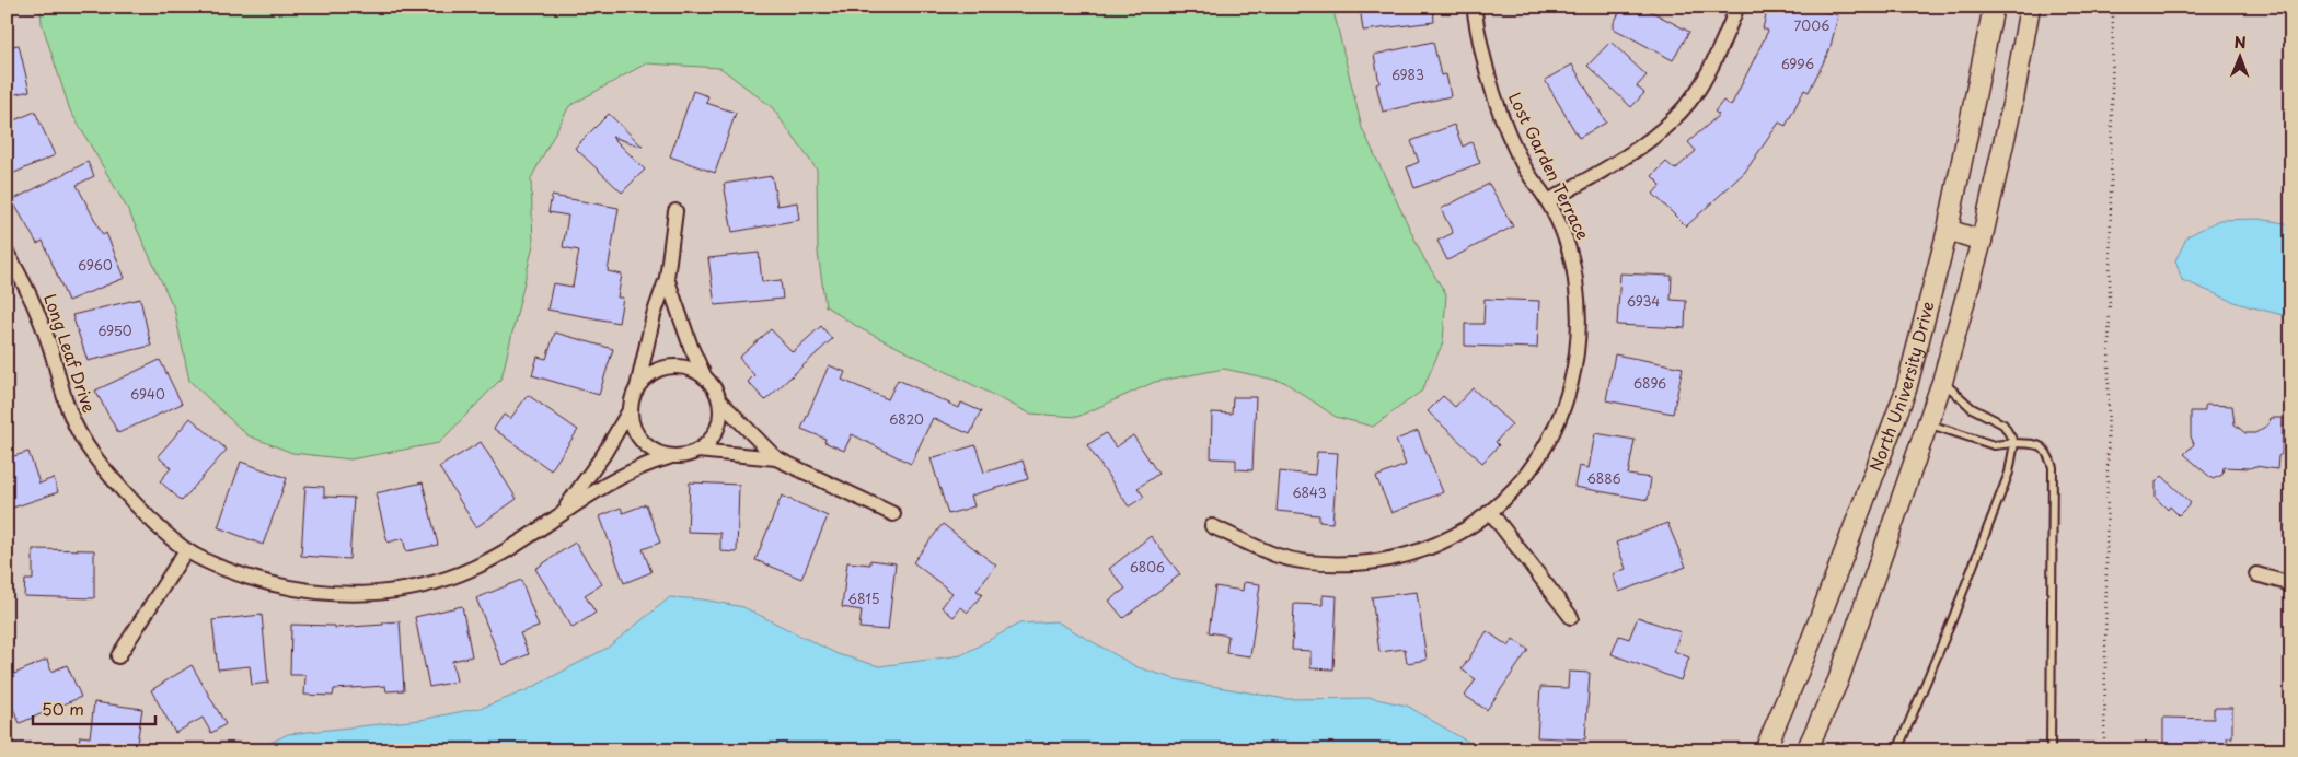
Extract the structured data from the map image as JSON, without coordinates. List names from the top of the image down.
{
  "streets": {
    "main road": ["North University Drive"],
    "street": ["Lost Garden Terrace", "Long Leaf Drive"]
  },
  "house_numbers": [
    "7006",
    "6996",
    "6983",
    "6960",
    "6934",
    "6950",
    "6896",
    "6940",
    "6820",
    "6886",
    "6843",
    "6806",
    "6815"
  ],
  "scale_bar": "50 m",
  "north": "top"
}
